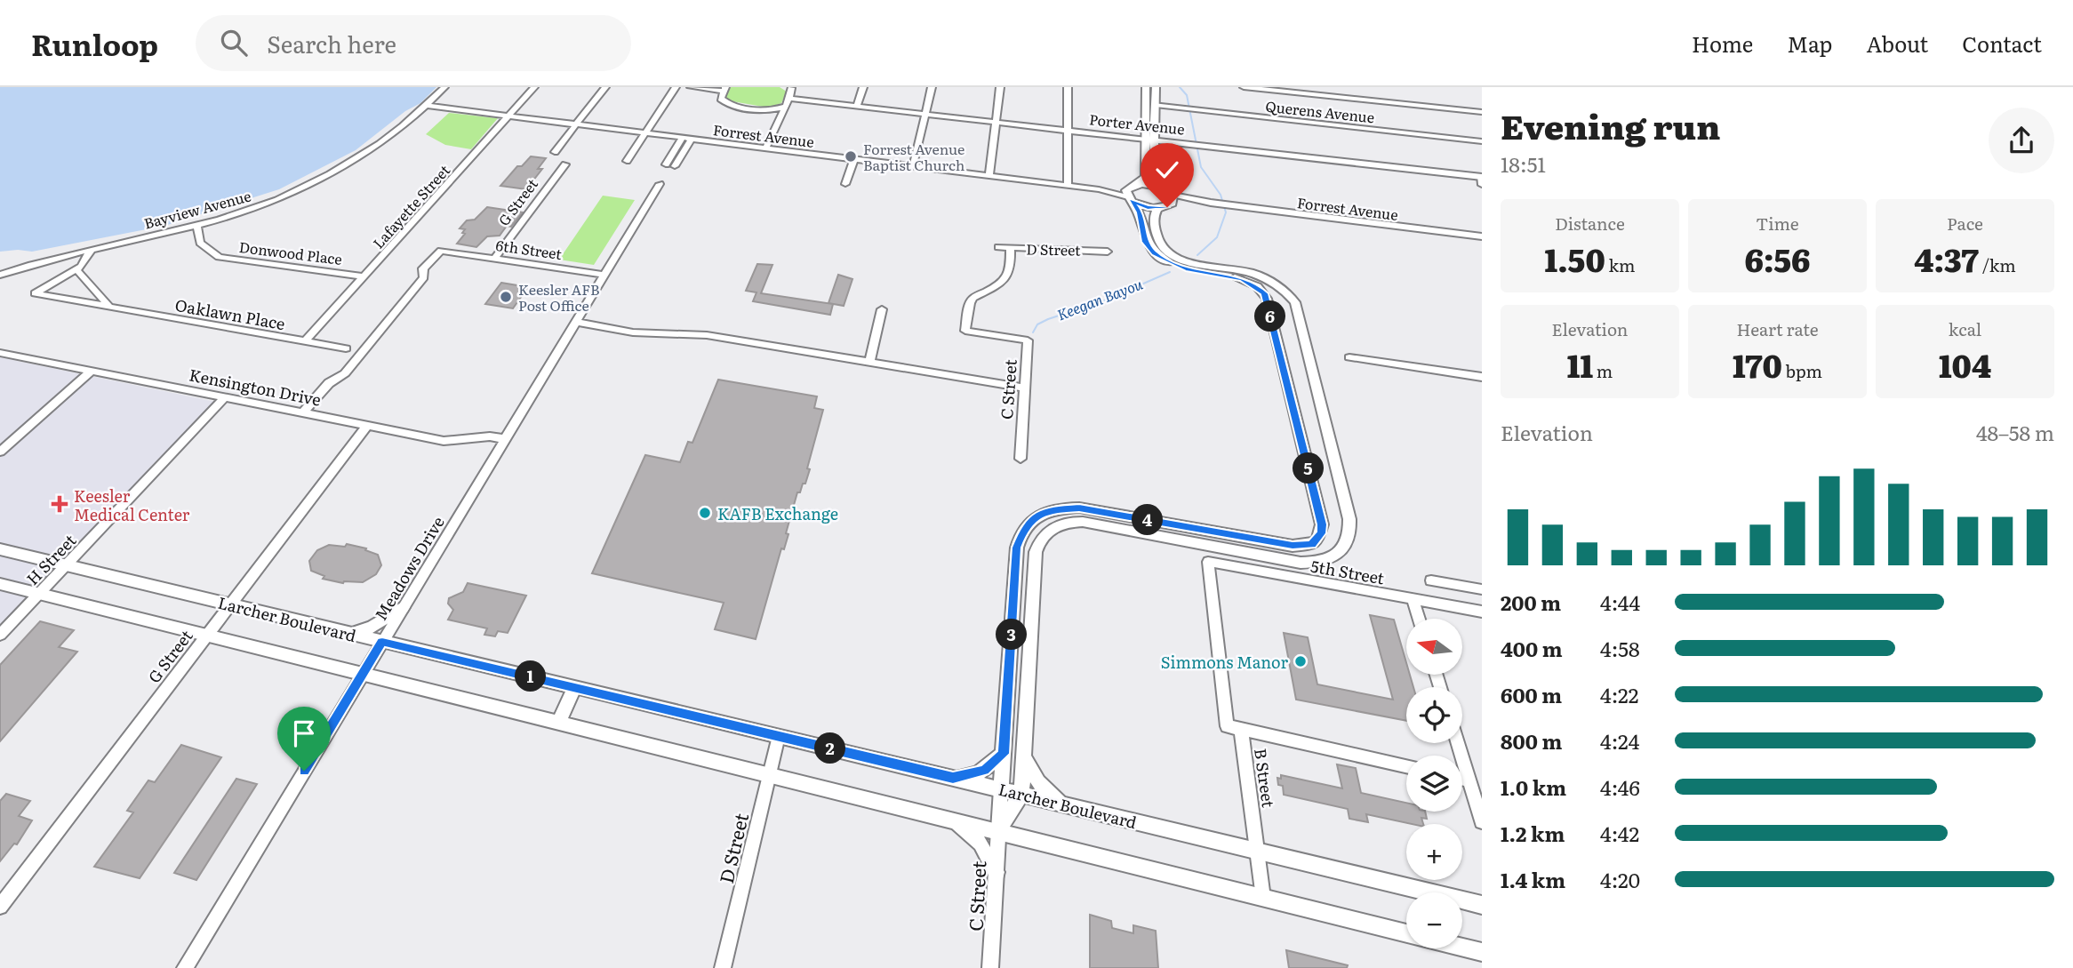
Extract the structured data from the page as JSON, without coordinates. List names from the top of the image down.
{
  "streets": {
    "main road": ["Porter Avenue", "Larcher Boulevard"],
    "street": [
      "Querens Avenue",
      "Forrest Avenue",
      "G Street",
      "Lafayette Street",
      "Bayview Avenue",
      "6th Street",
      "D Street",
      "Donwood Place",
      "Oaklawn Place",
      "Kensington Drive",
      "C Street",
      "H Street",
      "Meadows Drive",
      "5th Street",
      "B Street"
    ]
  },
  "crossings": [
    ["Forrest Avenue", "Lafayette Street"],
    ["Forrest Avenue", "Bayview Avenue"],
    ["G Street", "6th Street"],
    ["G Street", "Kensington Drive"],
    ["G Street", "Larcher Boulevard"],
    ["Lafayette Street", "Donwood Place"],
    ["Lafayette Street", "Oaklawn Place"],
    ["Bayview Avenue", "Donwood Place"],
    ["Bayview Avenue", "Oaklawn Place"],
    ["6th Street", "Meadows Drive"],
    ["D Street", "C Street"],
    ["D Street", "Larcher Boulevard"],
    ["Kensington Drive", "H Street"],
    ["Kensington Drive", "Meadows Drive"],
    ["C Street", "Larcher Boulevard"],
    ["H Street", "Larcher Boulevard"],
    ["Meadows Drive", "Larcher Boulevard"],
    ["5th Street", "B Street"],
    ["Larcher Boulevard", "B Street"]
  ],
  "water": ["Keegan Bayou"],
  "places": {
    "other": [
      "Forrest Avenue Baptist Church",
      "Keesler AFB Post Office",
      "KAFB Exchange",
      "Simmons Manor"
    ],
    "health": ["Keesler Medical Center"]
  },
  "north": "left",
  "page": {
    "header": "Runloop",
    "search": "Search here",
    "nav": [
      "Home",
      "Map",
      "About",
      "Contact"
    ],
    "heading": ["Evening run", "18:51"],
    "stats": [
      ["Distance", "1.50 km"],
      ["Time", "6:56"],
      ["Pace", "4:37 /km"],
      ["Elevation", "11 m"],
      ["Heart rate", "170 bpm"],
      ["kcal", "104"]
    ],
    "pins": [
      "6",
      "5",
      "4",
      "3",
      "1",
      "2"
    ],
    "chart": ["Elevation", "48–58 m"],
    "list": [
      {
        "name": "200 m",
        "note": "4:44"
      },
      {
        "name": "400 m",
        "note": "4:58"
      },
      {
        "name": "600 m",
        "note": "4:22"
      },
      {
        "name": "800 m",
        "note": "4:24"
      },
      {
        "name": "1.0 km",
        "note": "4:46"
      },
      {
        "name": "1.2 km",
        "note": "4:42"
      },
      {
        "name": "1.4 km",
        "note": "4:20"
      }
    ],
    "map_buttons": ["+", "−"]
  }
}
